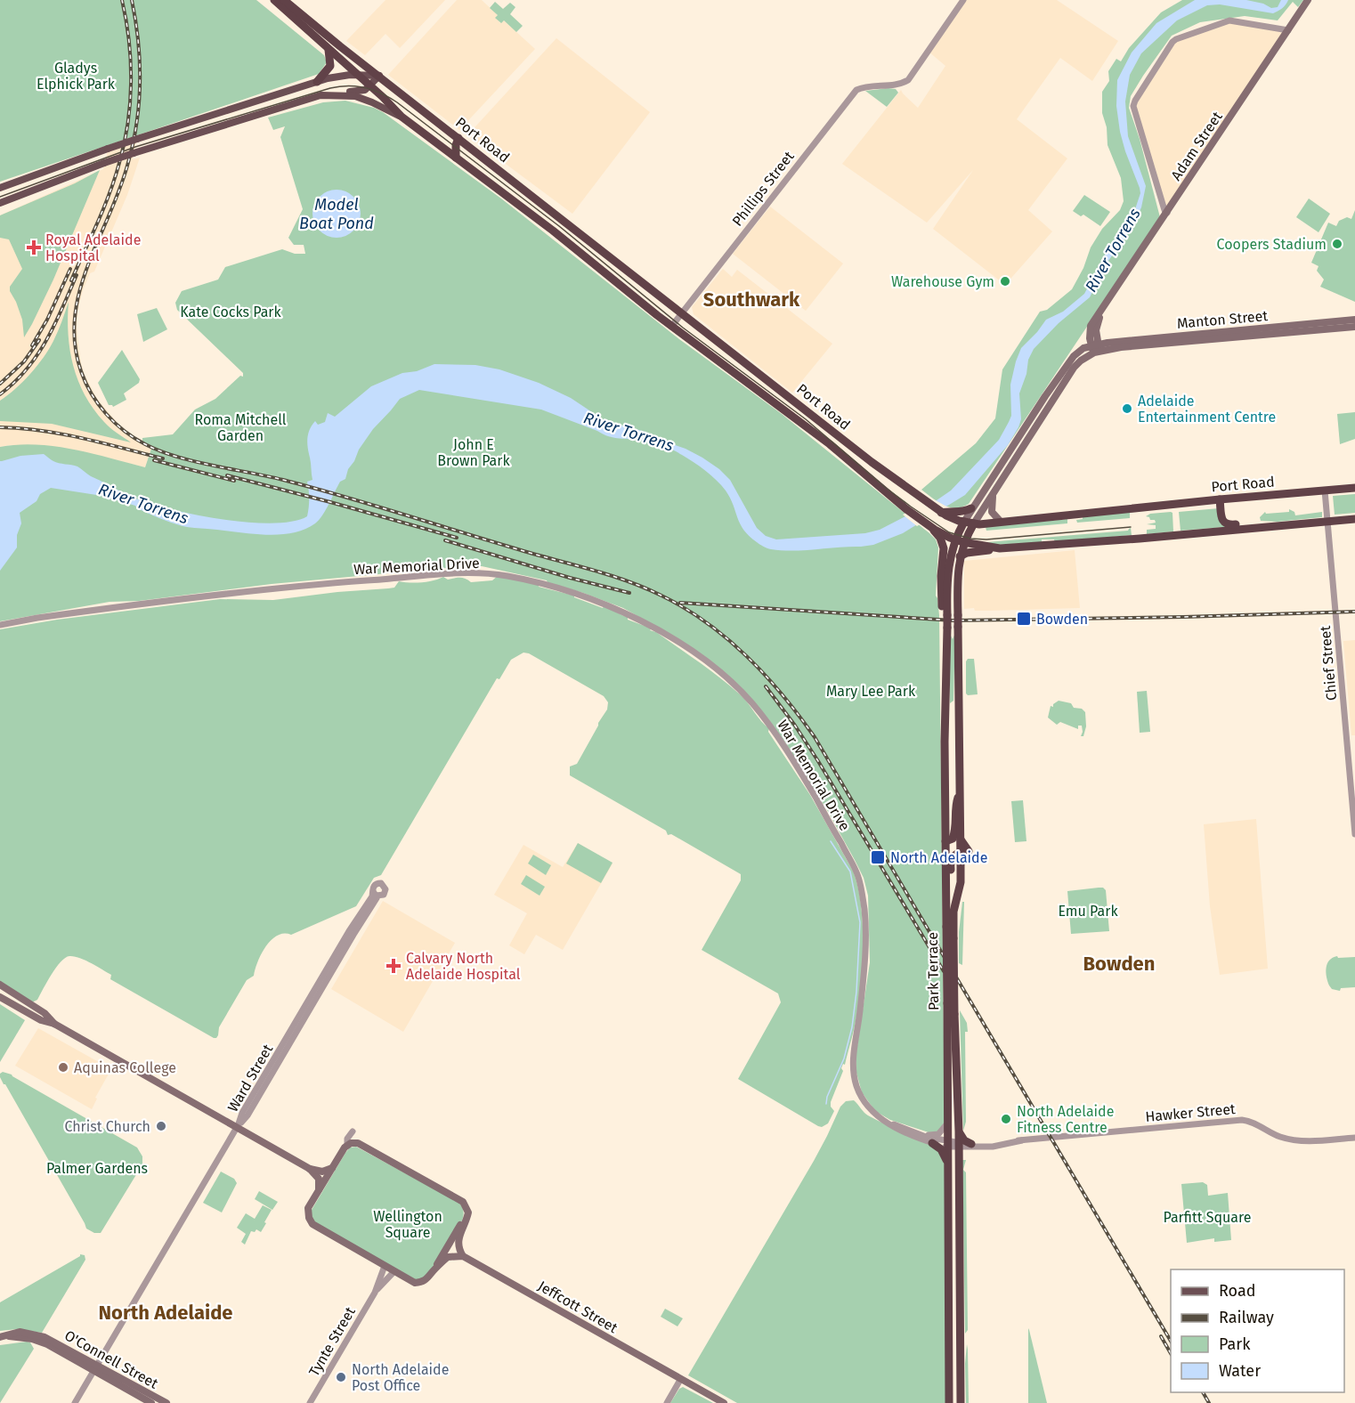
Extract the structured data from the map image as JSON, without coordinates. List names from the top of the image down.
{
  "streets": {
    "highway": ["Port Road", "Park Terrace"],
    "main road": [
      "Adam Street",
      "Manton Street",
      "Jeffcott Street",
      "O'Connell Street"
    ],
    "street": [
      "Phillips Street",
      "War Memorial Drive",
      "Chief Street",
      "Ward Street",
      "Hawker Street",
      "Tynte Street"
    ]
  },
  "crossings": [
    ["Port Road", "Phillips Street"],
    ["Port Road", "Chief Street"],
    ["Port Road", "Park Terrace"],
    ["Adam Street", "Manton Street"],
    ["War Memorial Drive", "Park Terrace"],
    ["War Memorial Drive", "Hawker Street"],
    ["Park Terrace", "Hawker Street"],
    ["Ward Street", "O'Connell Street"]
  ],
  "districts": ["Southwark", "Bowden", "North Adelaide"],
  "water": ["Model Boat Pond", "River Torrens"],
  "parks": [
    "Gladys Elphick Park",
    "Kate Cocks Park",
    "Roma Mitchell Garden",
    "John E Brown Park",
    "Mary Lee Park",
    "Emu Park",
    "Palmer Gardens",
    "Wellington Square",
    "Parfitt Square"
  ],
  "places": {
    "other": [
      "Coopers Stadium",
      "Warehouse Gym",
      "Adelaide Entertainment Centre",
      "Aquinas College",
      "North Adelaide Fitness Centre",
      "Christ Church",
      "North Adelaide Post Office"
    ],
    "health": ["Royal Adelaide Hospital", "Calvary North Adelaide Hospital"],
    "transit": ["Bowden", "North Adelaide"]
  },
  "legend": [
    "Road",
    "Railway",
    "Park",
    "Water"
  ]
}
